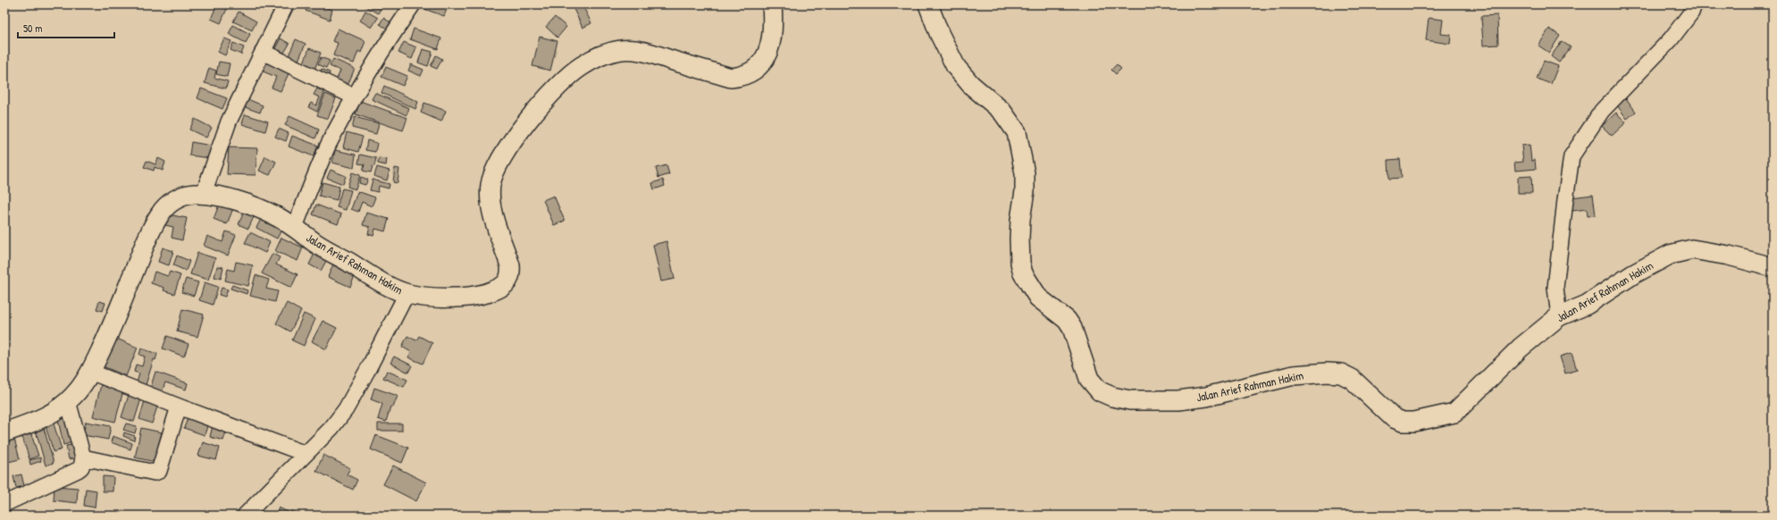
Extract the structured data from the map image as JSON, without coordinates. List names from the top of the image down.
{
  "streets": {
    "main road": ["Jalan Arief Rahman Hakim"]
  },
  "scale_bar": "50 m"
}
